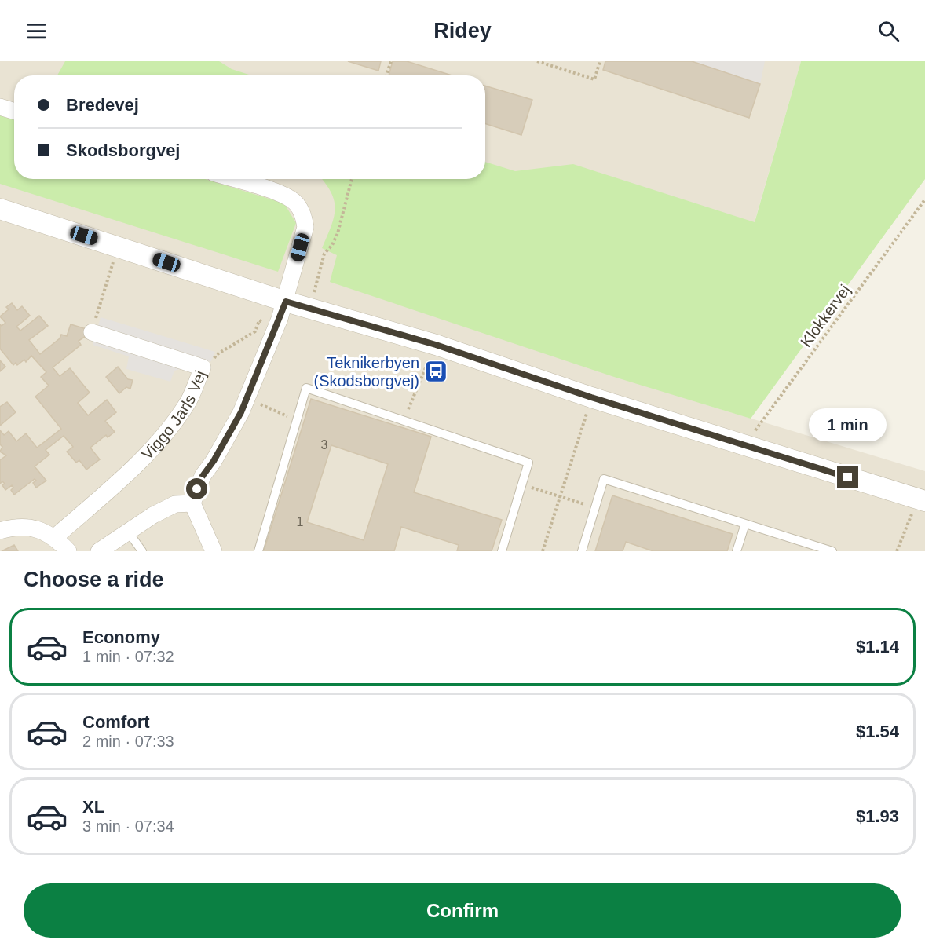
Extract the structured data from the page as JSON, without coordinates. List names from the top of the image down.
{
  "streets": {
    "street": ["Viggo Jarls Vej"],
    "path": ["Klokkervej"]
  },
  "places": {
    "bus stop": ["Teknikerbyen (Skodsborgvej)"]
  },
  "house_numbers": ["3", "1"],
  "page": {
    "header": "Ridey",
    "banner": ["Bredevej", "Skodsborgvej"],
    "bubble": "1 min",
    "heading": "Choose a ride",
    "list": [
      {
        "name": "Economy",
        "note": "1 min · 07:32",
        "value": "$1.14"
      },
      {
        "name": "Comfort",
        "note": "2 min · 07:33",
        "value": "$1.54"
      },
      {
        "name": "XL",
        "note": "3 min · 07:34",
        "value": "$1.93"
      }
    ],
    "buttons": "Confirm"
  }
}
